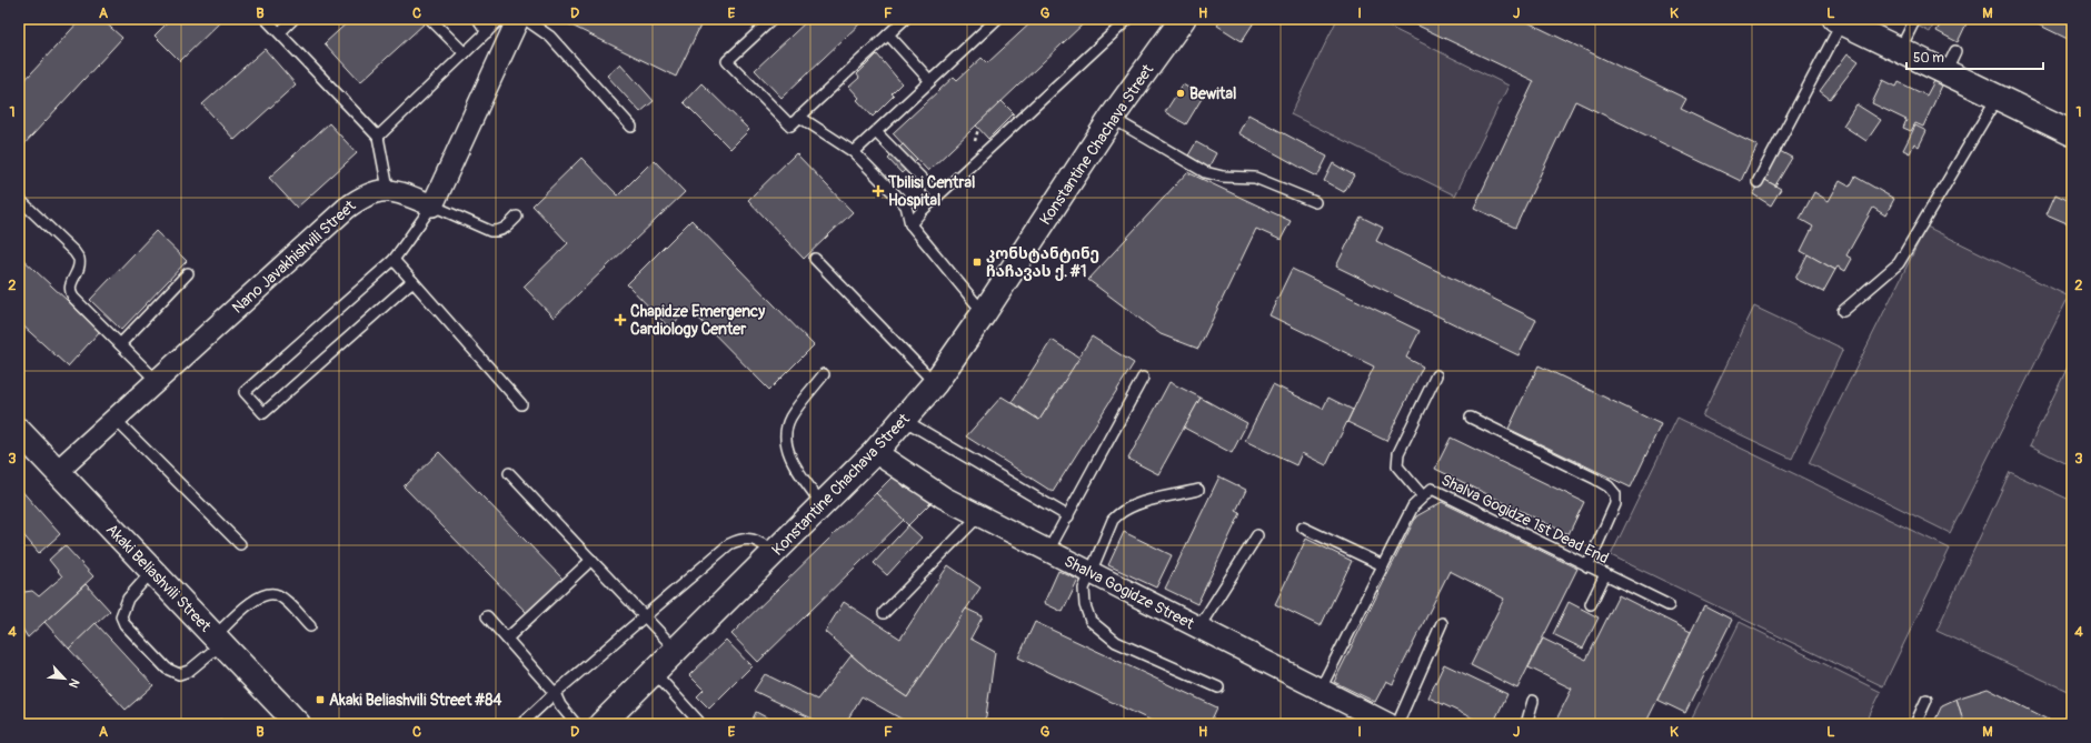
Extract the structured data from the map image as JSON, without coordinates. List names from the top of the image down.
{
  "streets": {
    "street": [
      "Konstantine Chachava Street",
      "Nano Javakhishvili Street",
      "Akaki Beliashvili Street",
      "Shalva Gogidze Street"
    ],
    "lane": ["Shalva Gogidze 1st Dead End"]
  },
  "crossings": [
    ["Konstantine Chachava Street", "Shalva Gogidze Street"],
    ["Nano Javakhishvili Street", "Akaki Beliashvili Street"],
    ["Shalva Gogidze 1st Dead End", "Shalva Gogidze Street"]
  ],
  "places": {
    "other": ["Bewital"],
    "health": ["Tbilisi Central Hospital", "Chapidze Emergency Cardiology Center"],
    "transit": ["კონსტანტინე ჩაჩავას ქ. #1", "Akaki Beliashvili Street #84"]
  },
  "scale_bar": "50 m",
  "north": "bottom right",
  "grid": {
    "columns": [
      "A",
      "B",
      "C",
      "D",
      "E",
      "F",
      "G",
      "H",
      "I",
      "J",
      "K",
      "L",
      "M"
    ],
    "rows": [
      "1",
      "2",
      "3",
      "4"
    ]
  }
}
